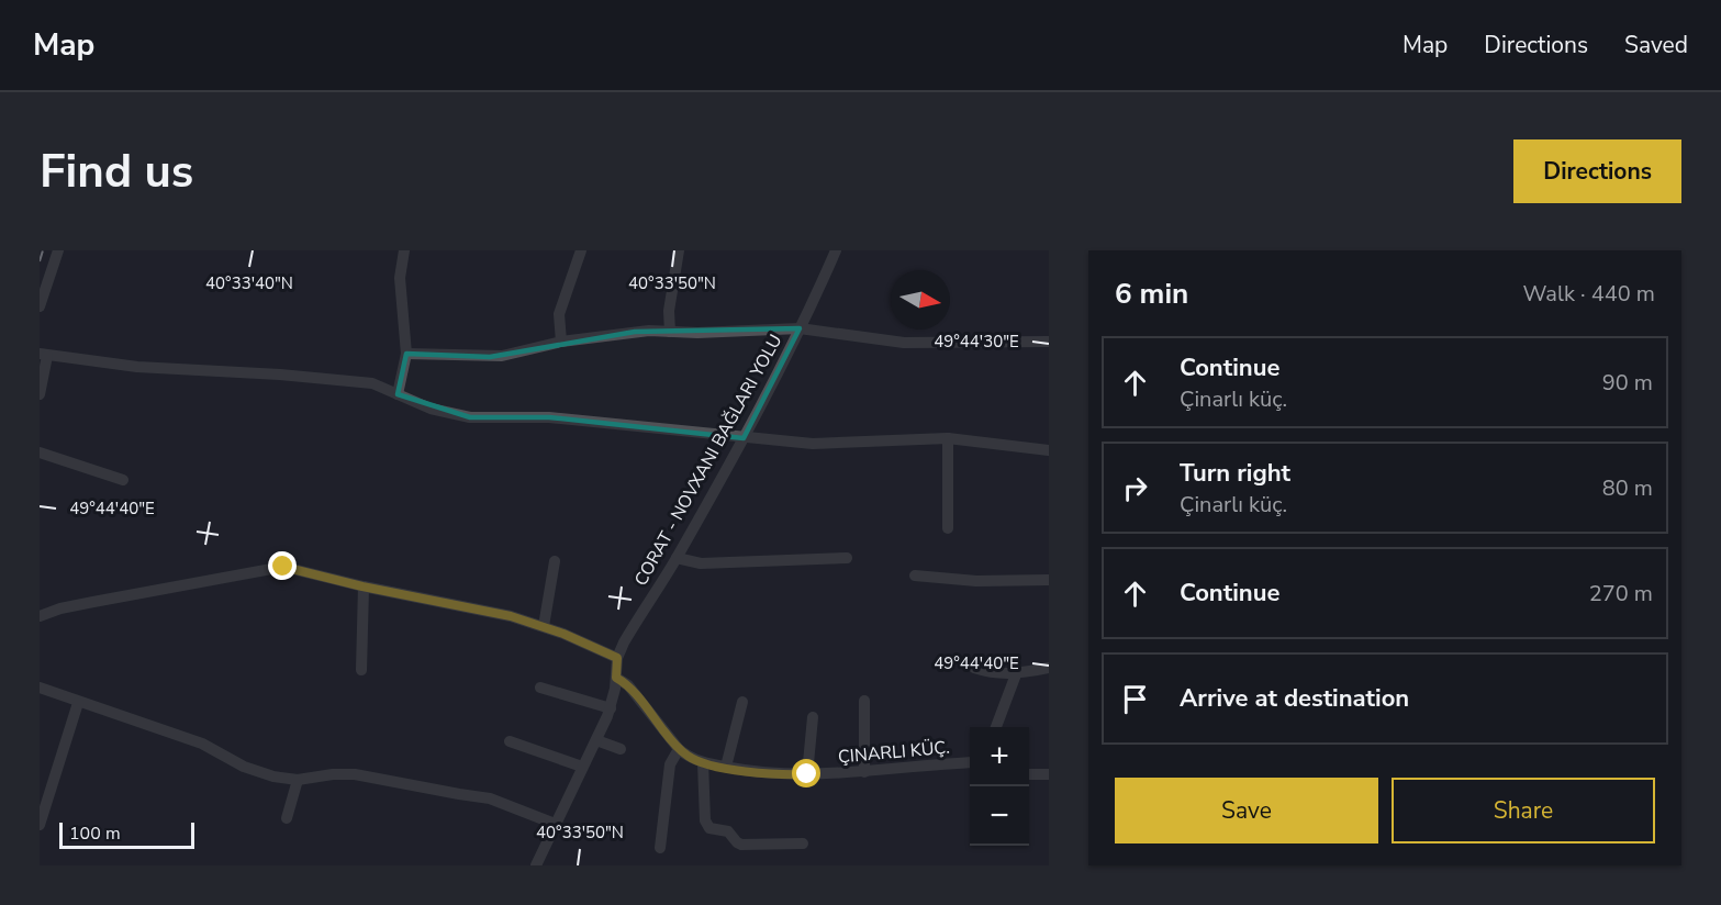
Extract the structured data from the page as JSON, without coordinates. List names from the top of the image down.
{
  "scale_bar": "100 m",
  "north": "right",
  "page": {
    "header": "Map",
    "nav": ["Map", "Directions", "Saved"],
    "buttons": [
      "Directions",
      ["Save", "Share"]
    ],
    "title": "Find us",
    "heading": ["6 min", "Walk · 440 m"],
    "list": [
      ["Continue", "Çinarlı küç.", "90 m"],
      ["Turn right", "Çinarlı küç.", "80 m"],
      ["Continue", "270 m"],
      "Arrive at destination"
    ],
    "map_buttons": ["+", "−"],
    "scale": "100 m"
  },
  "coordinates": [
    "40°33'40\"N",
    "40°33'50\"N",
    "49°44'30\"E",
    "49°44'40\"E"
  ]
}
